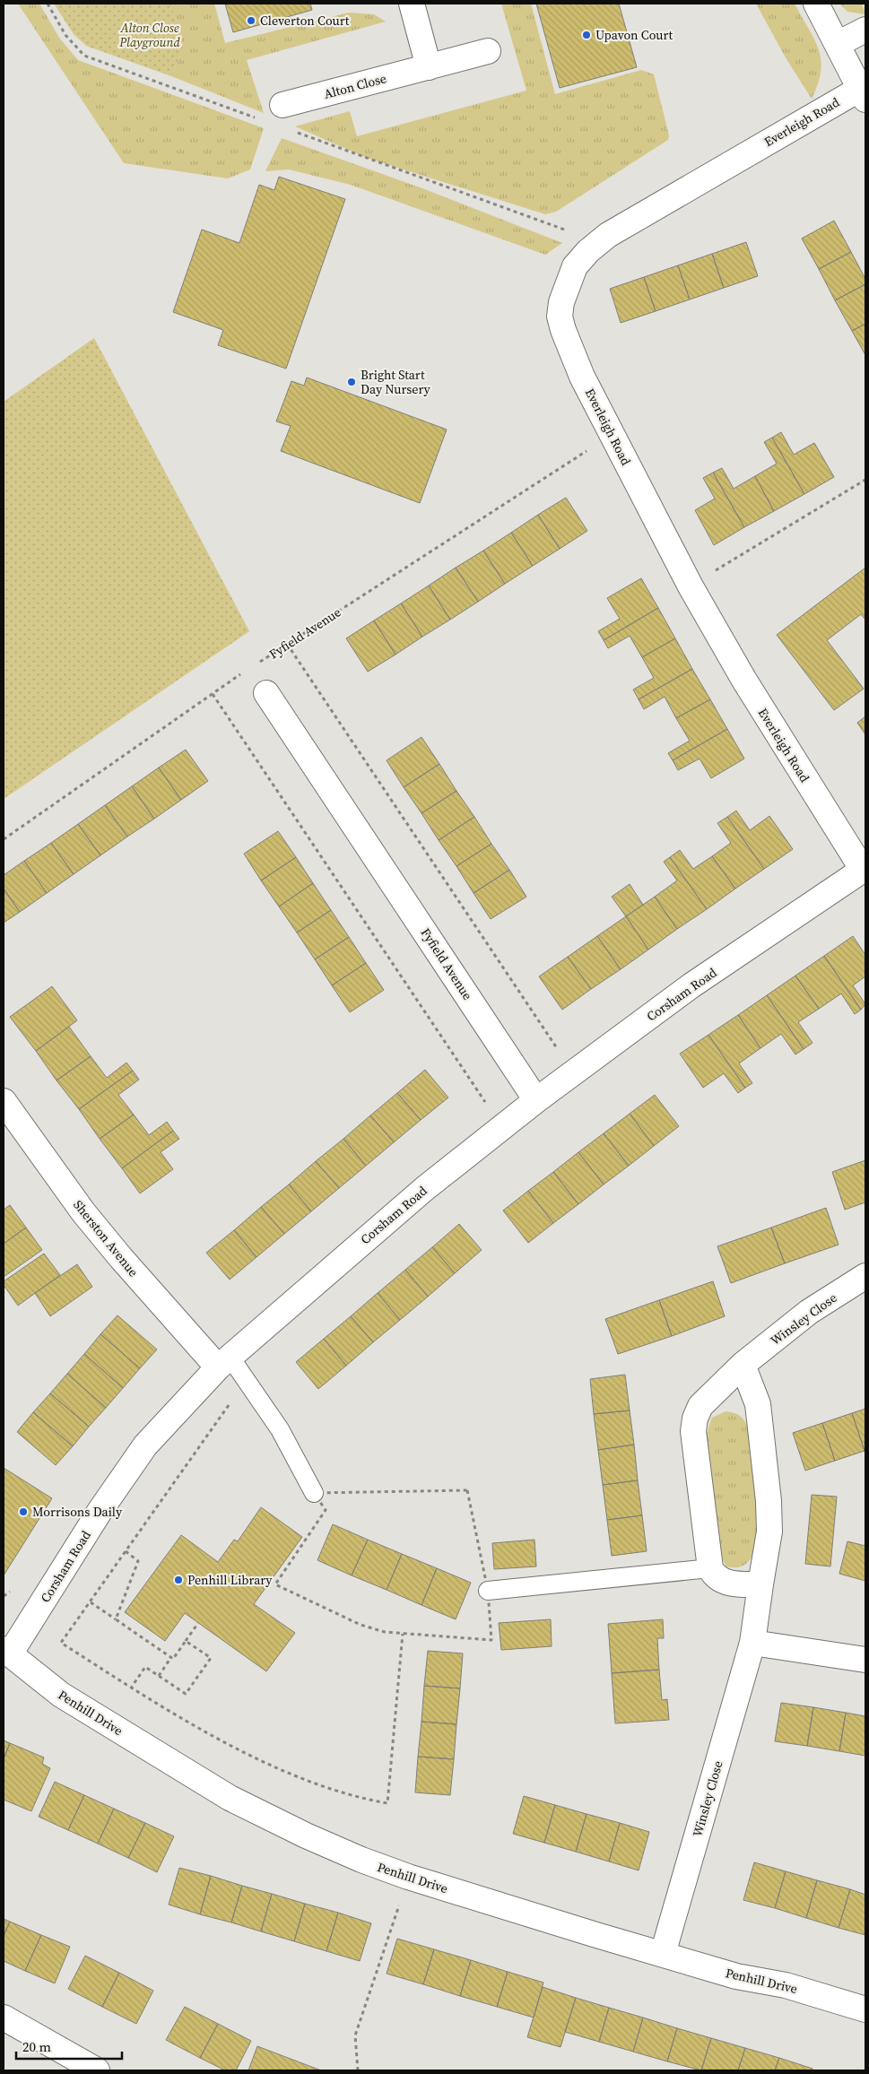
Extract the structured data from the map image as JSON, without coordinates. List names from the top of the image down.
{
  "streets": {
    "street": [
      "Alton Close",
      "Everleigh Road",
      "Fyfield Avenue",
      "Corsham Road",
      "Sherston Avenue",
      "Winsley Close",
      "Penhill Drive"
    ]
  },
  "crossings": [
    ["Everleigh Road", "Fyfield Avenue"],
    ["Everleigh Road", "Corsham Road"],
    ["Fyfield Avenue", "Corsham Road"],
    ["Corsham Road", "Sherston Avenue"],
    ["Corsham Road", "Penhill Drive"],
    ["Winsley Close", "Penhill Drive"]
  ],
  "parks": ["Alton Close Playground"],
  "places": [
    "Cleverton Court",
    "Upavon Court",
    "Bright Start Day Nursery",
    "Morrisons Daily",
    "Penhill Library"
  ],
  "scale_bar": "20 m"
}
